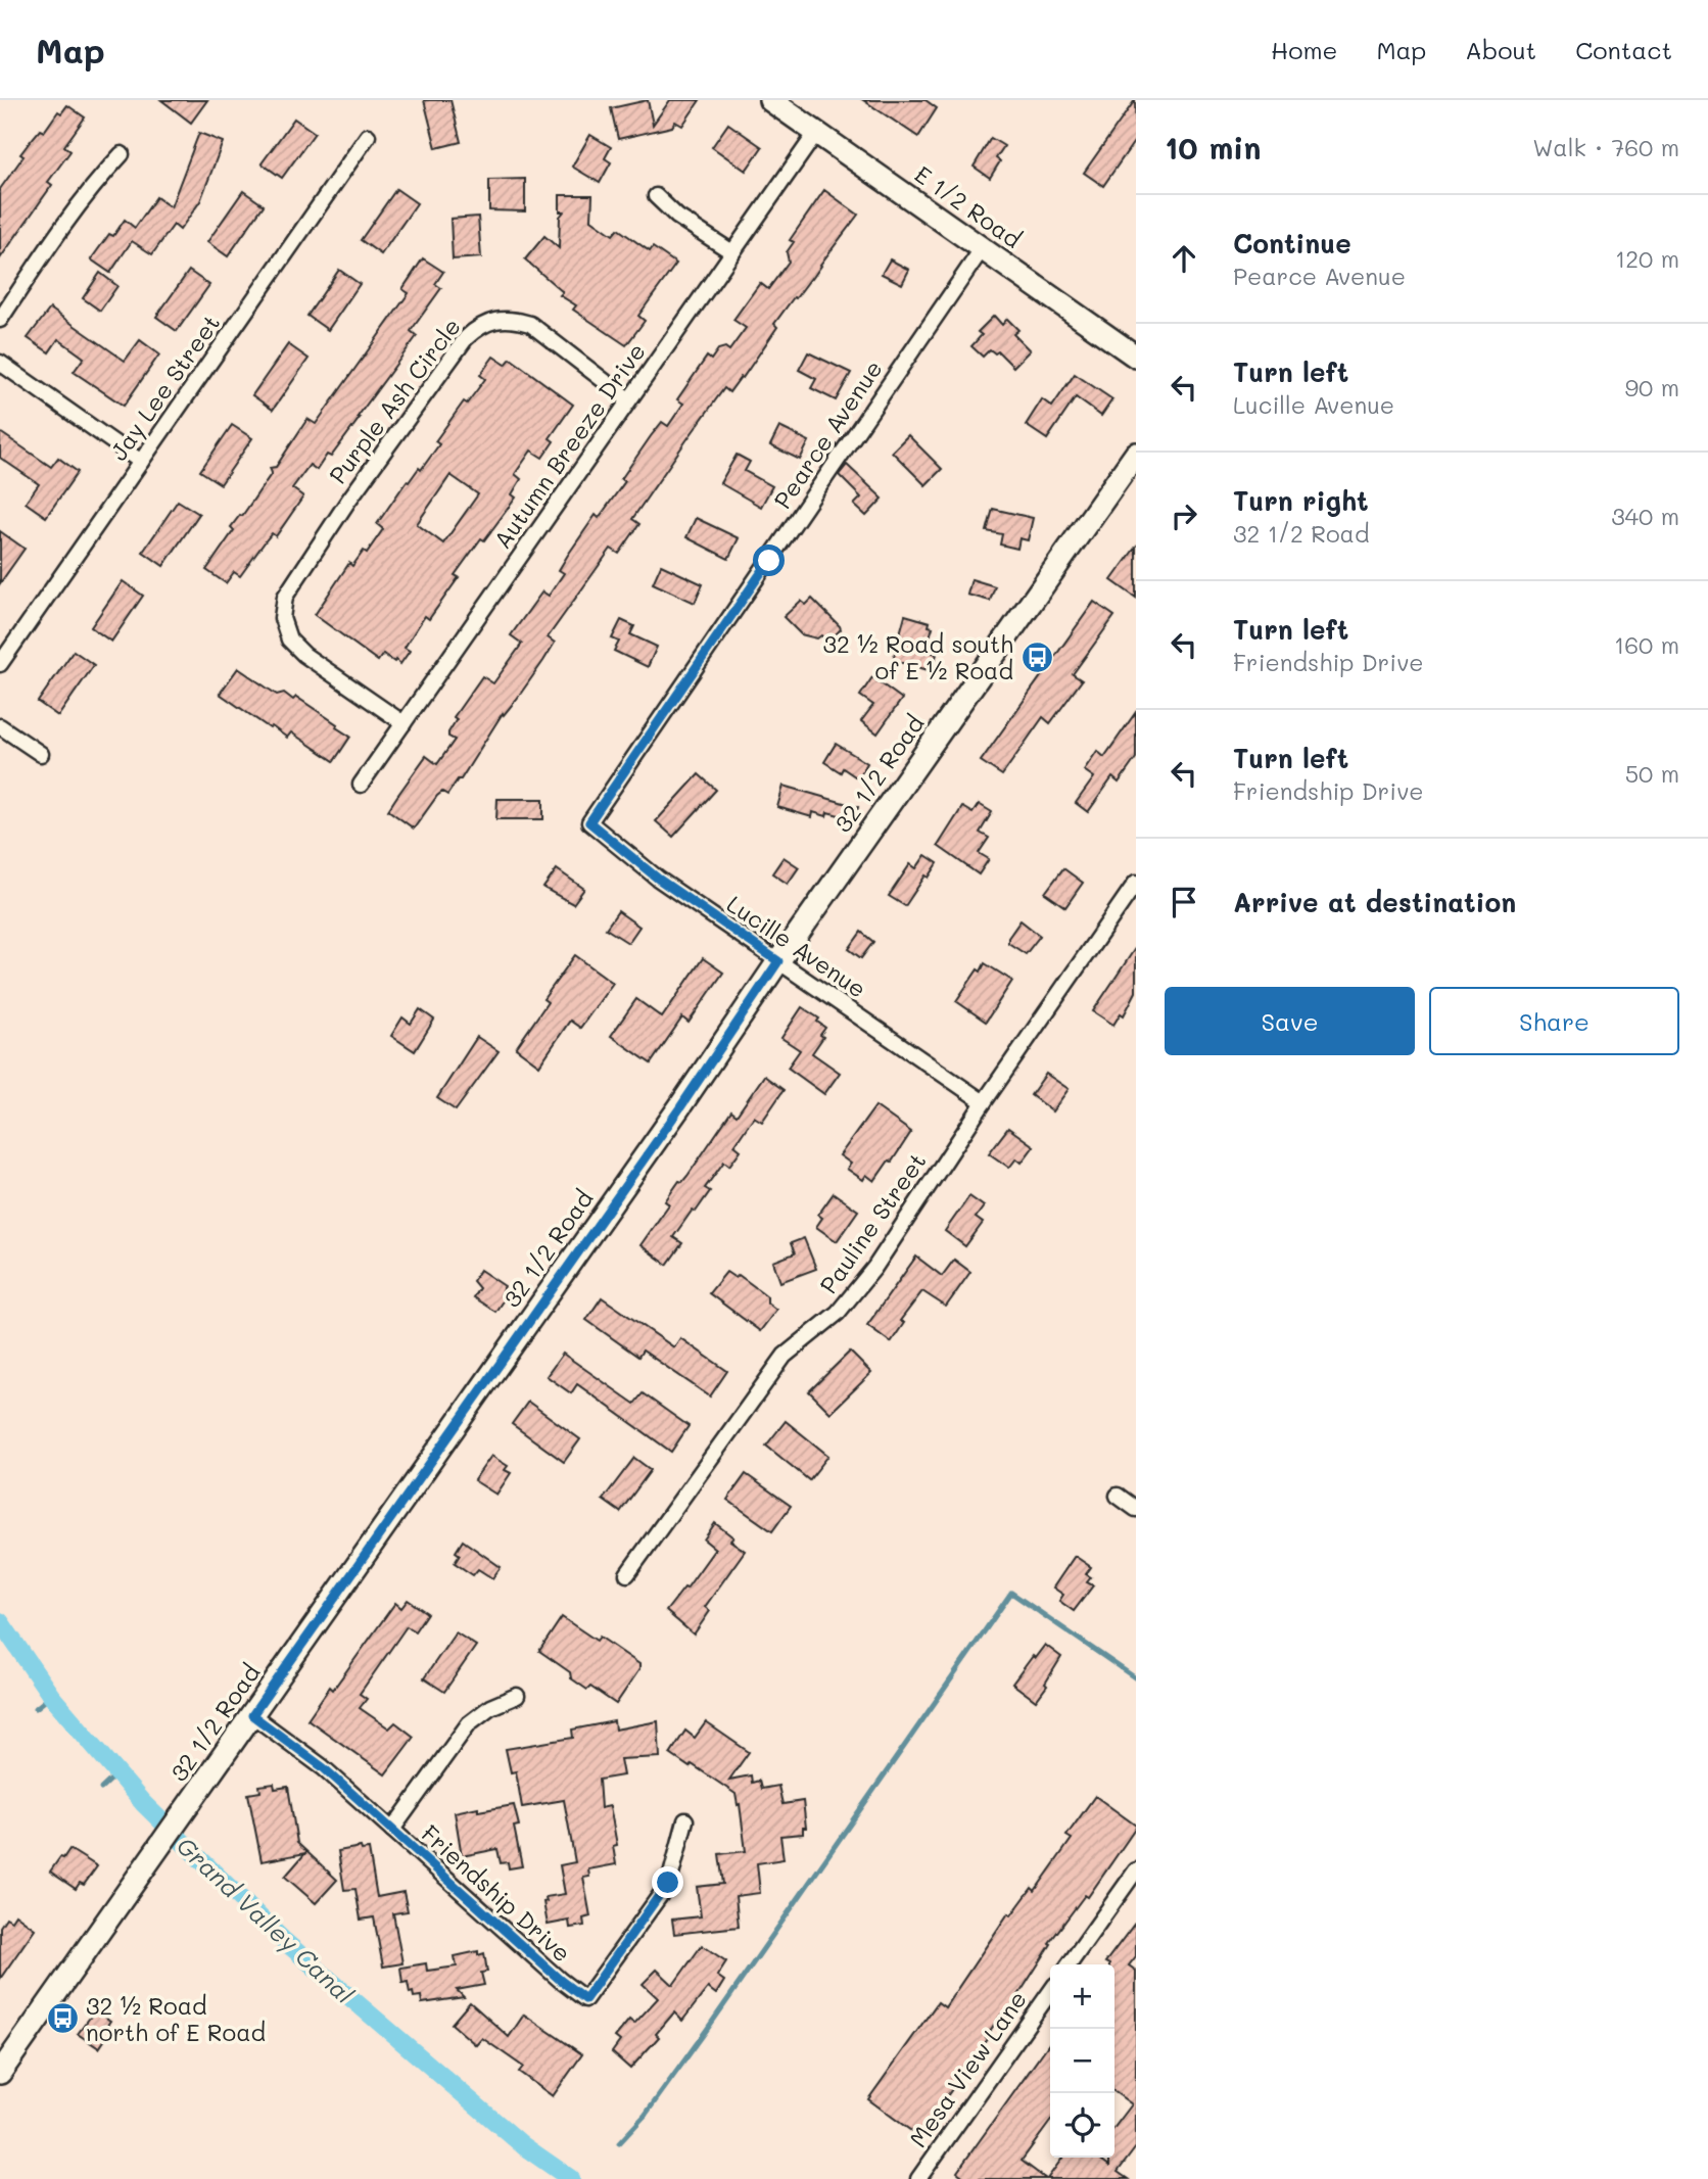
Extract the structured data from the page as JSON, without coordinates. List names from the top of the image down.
{
  "streets": {
    "street": [
      "E 1/2 Road",
      "Jay Lee Street",
      "Purple Ash Circle",
      "Pearce Avenue",
      "Autumn Breeze Drive",
      "32 1/2 Road",
      "Lucille Avenue",
      "Pauline Street",
      "Friendship Drive",
      "Mesa View Lane"
    ]
  },
  "crossings": [
    ["E 1/2 Road", "Pearce Avenue"],
    ["E 1/2 Road", "Autumn Breeze Drive"],
    ["Purple Ash Circle", "Autumn Breeze Drive"],
    ["Pearce Avenue", "Lucille Avenue"],
    ["32 1/2 Road", "Lucille Avenue"],
    ["32 1/2 Road", "Friendship Drive"],
    ["Lucille Avenue", "Pauline Street"]
  ],
  "water": ["Grand Valley Canal"],
  "places": {
    "bus stop": ["32 ½ Road south of E ½ Road", "32 ½ Road north of E Road"]
  },
  "page": {
    "header": "Map",
    "nav": [
      "Home",
      "Map",
      "About",
      "Contact"
    ],
    "heading": ["10 min", "Walk · 760 m"],
    "list": [
      ["Continue", "Pearce Avenue", "120 m"],
      ["Turn left", "Lucille Avenue", "90 m"],
      ["Turn right", "32 1/2 Road", "340 m"],
      ["Turn left", "Friendship Drive", "160 m"],
      ["Turn left", "Friendship Drive", "50 m"],
      "Arrive at destination"
    ],
    "buttons": ["Save", "Share"],
    "map_buttons": ["+", "−"]
  }
}
